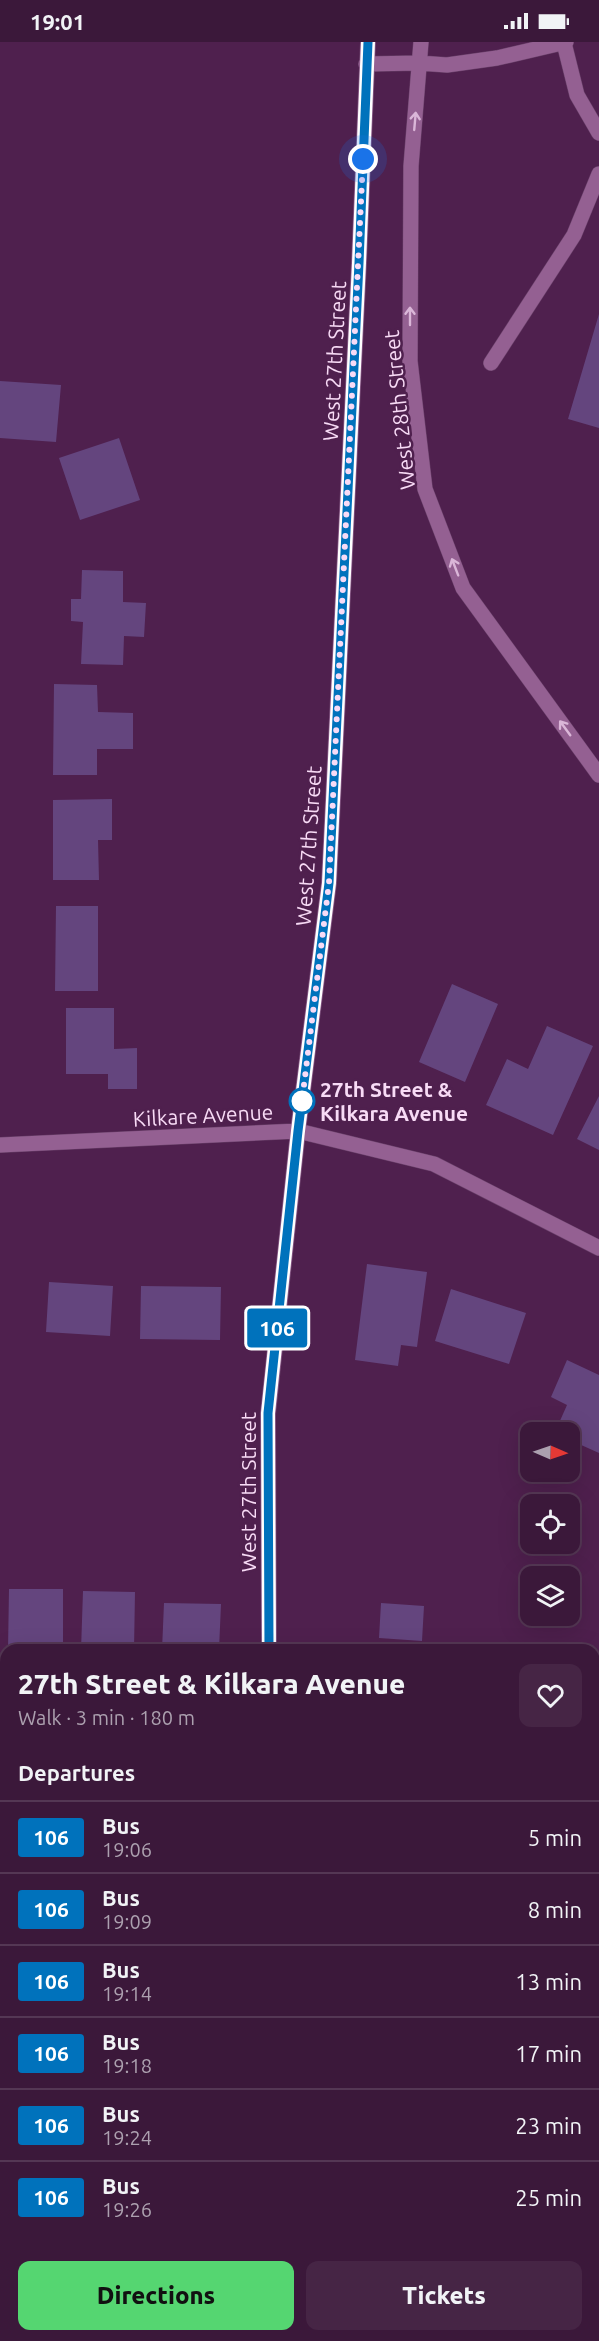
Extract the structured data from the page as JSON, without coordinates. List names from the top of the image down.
{
  "streets": {
    "street": ["West 27th Street", "West 28th Street", "Kilkare Avenue"]
  },
  "crossings": [
    ["West 27th Street", "Kilkare Avenue"]
  ],
  "one_way": ["West 28th Street"],
  "places": ["27th Street & Kilkara Avenue"],
  "lines": ["bus line 106"],
  "north": "right",
  "page": {
    "status": "19:01",
    "on_map": "106",
    "heading": [
      ["27th Street & Kilkara Avenue", "Walk · 3 min · 180 m"],
      "Departures"
    ],
    "list": [
      {
        "mark": "106",
        "name": "Bus",
        "note": "19:06",
        "value": "5 min"
      },
      {
        "mark": "106",
        "name": "Bus",
        "note": "19:09",
        "value": "8 min"
      },
      {
        "mark": "106",
        "name": "Bus",
        "note": "19:14",
        "value": "13 min"
      },
      {
        "mark": "106",
        "name": "Bus",
        "note": "19:18",
        "value": "17 min"
      },
      {
        "mark": "106",
        "name": "Bus",
        "note": "19:24",
        "value": "23 min"
      },
      {
        "mark": "106",
        "name": "Bus",
        "note": "19:26",
        "value": "25 min"
      }
    ],
    "buttons": ["Directions", "Tickets"]
  }
}
